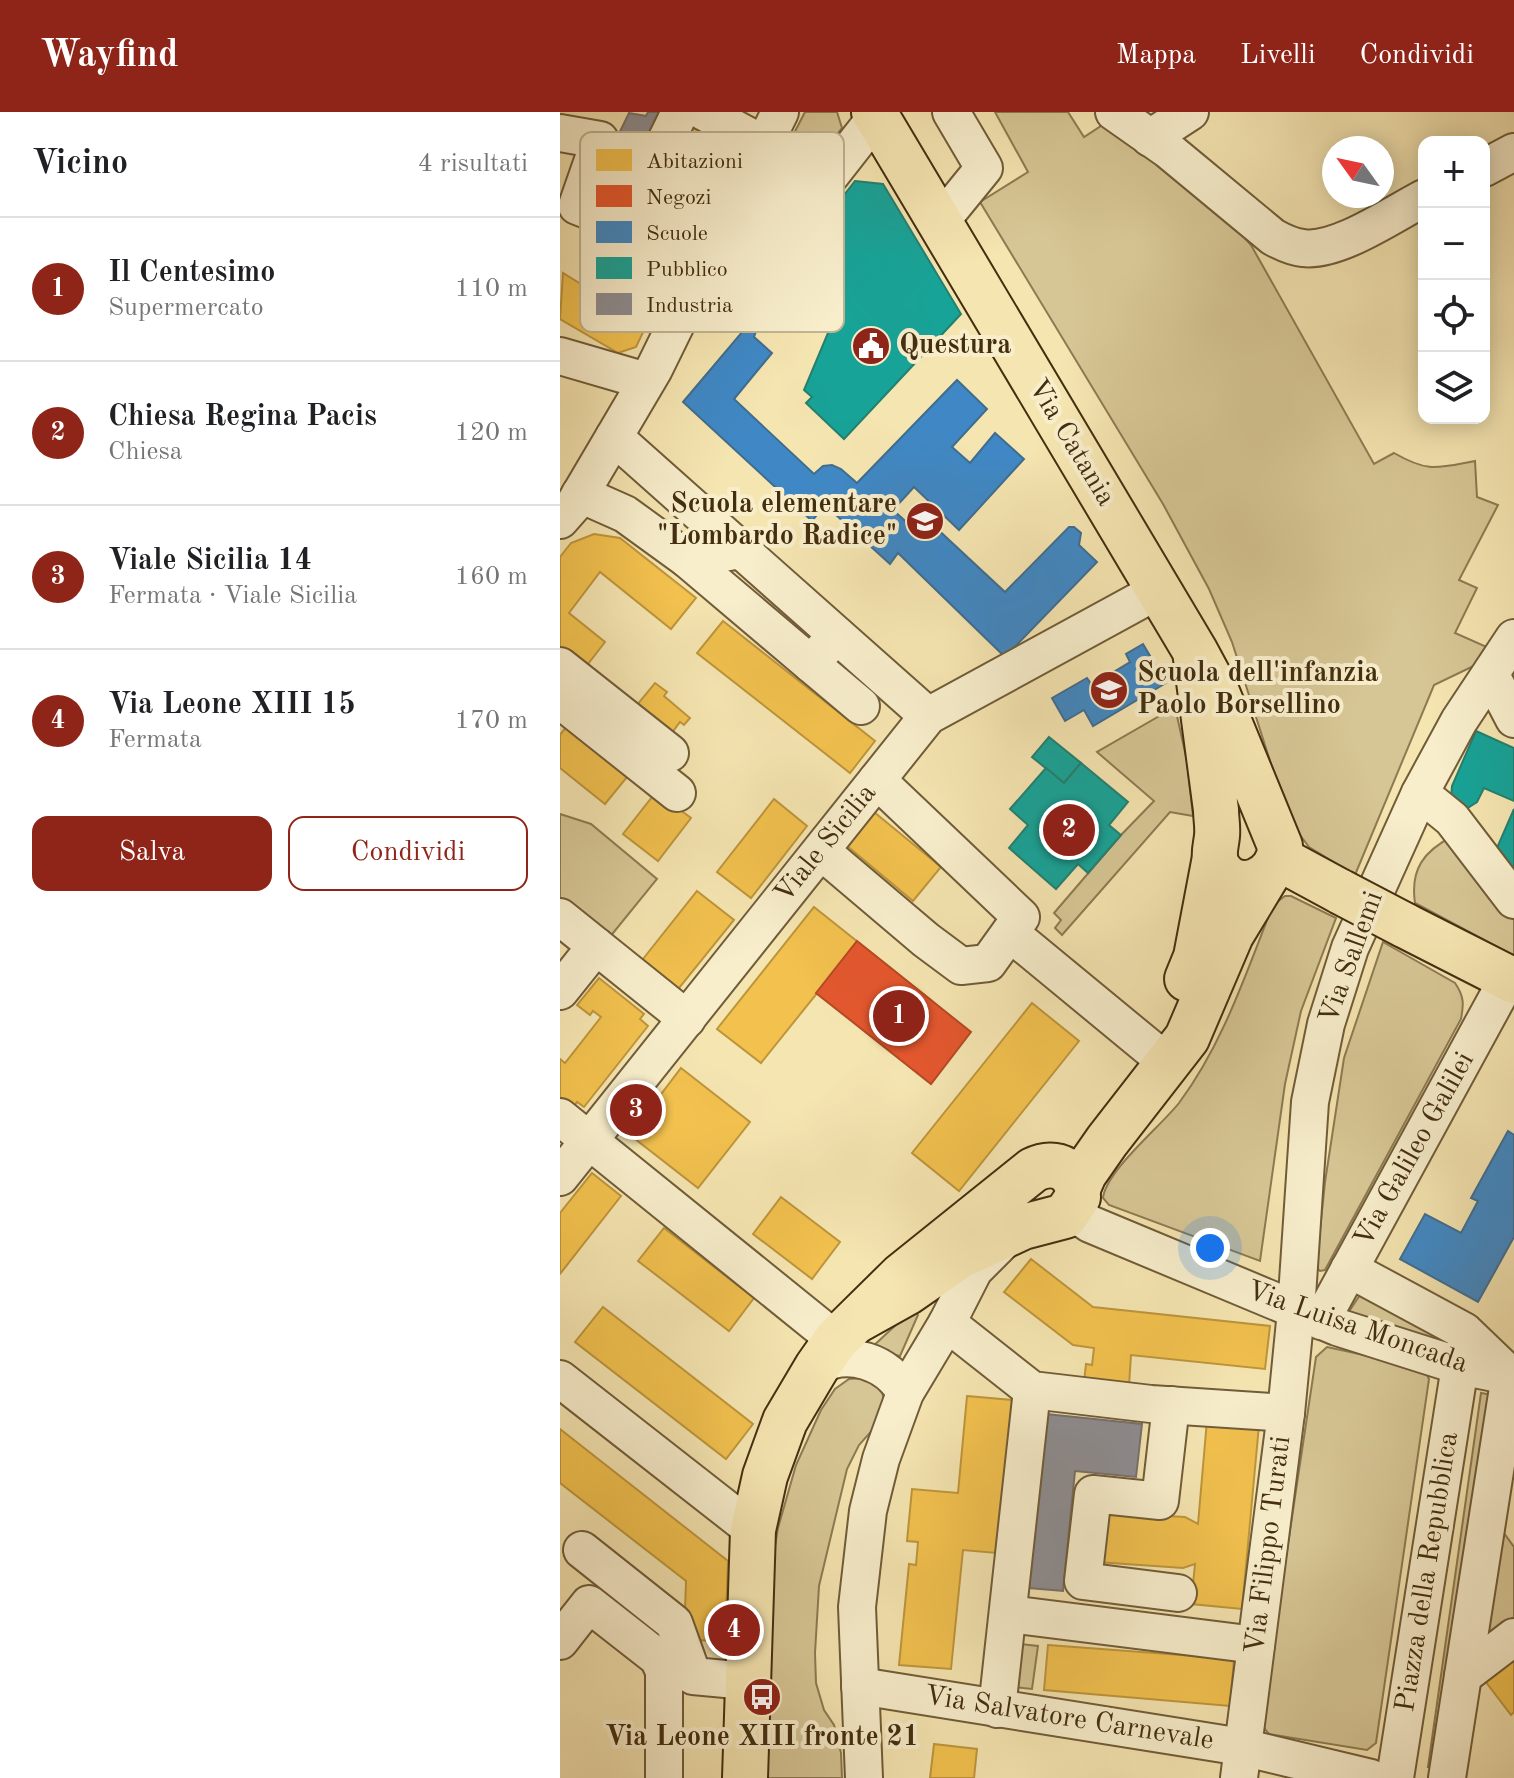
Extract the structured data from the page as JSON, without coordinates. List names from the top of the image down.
{
  "streets": {
    "main road": ["Via Catania"],
    "street": [
      "Viale Sicilia",
      "Via Sallemi",
      "Via Galileo Galilei",
      "Via Luisa Moncada",
      "Via Filippo Turati",
      "Piazza della Repubblica",
      "Via Salvatore Carnevale"
    ]
  },
  "crossings": [
    ["Via Catania", "Viale Sicilia"],
    ["Via Sallemi", "Via Galileo Galilei"],
    ["Via Sallemi", "Via Luisa Moncada"],
    ["Via Sallemi", "Via Filippo Turati"],
    ["Via Galileo Galilei", "Via Luisa Moncada"],
    ["Via Galileo Galilei", "Via Filippo Turati"],
    ["Via Luisa Moncada", "Via Filippo Turati"],
    ["Via Luisa Moncada", "Piazza della Repubblica"],
    ["Via Filippo Turati", "Via Salvatore Carnevale"]
  ],
  "places": {
    "public building": ["Questura"],
    "school or university": ["Scuola elementare \"Lombardo Radice\"", "Scuola dell'infanzia Paolo Borsellino"],
    "bus stop": ["Via Leone XIII fronte 21"]
  },
  "legend": [
    "Abitazioni",
    "Negozi",
    "Scuole",
    "Pubblico",
    "Industria"
  ],
  "north": "top left",
  "page": {
    "header": "Wayfind",
    "nav": ["Mappa", "Livelli", "Condividi"],
    "heading": ["Vicino", "4 risultati"],
    "map_buttons": ["+", "−"],
    "list": [
      {
        "mark": "1",
        "name": "Il Centesimo",
        "note": "Supermercato",
        "value": "110 m"
      },
      {
        "mark": "2",
        "name": "Chiesa Regina Pacis",
        "note": "Chiesa",
        "value": "120 m"
      },
      {
        "mark": "3",
        "name": "Viale Sicilia 14",
        "note": "Fermata · Viale Sicilia",
        "value": "160 m"
      },
      {
        "mark": "4",
        "name": "Via Leone XIII 15",
        "note": "Fermata",
        "value": "170 m"
      }
    ],
    "buttons": ["Salva", "Condividi"],
    "pins": [
      "2",
      "1",
      "3",
      "4"
    ]
  }
}
